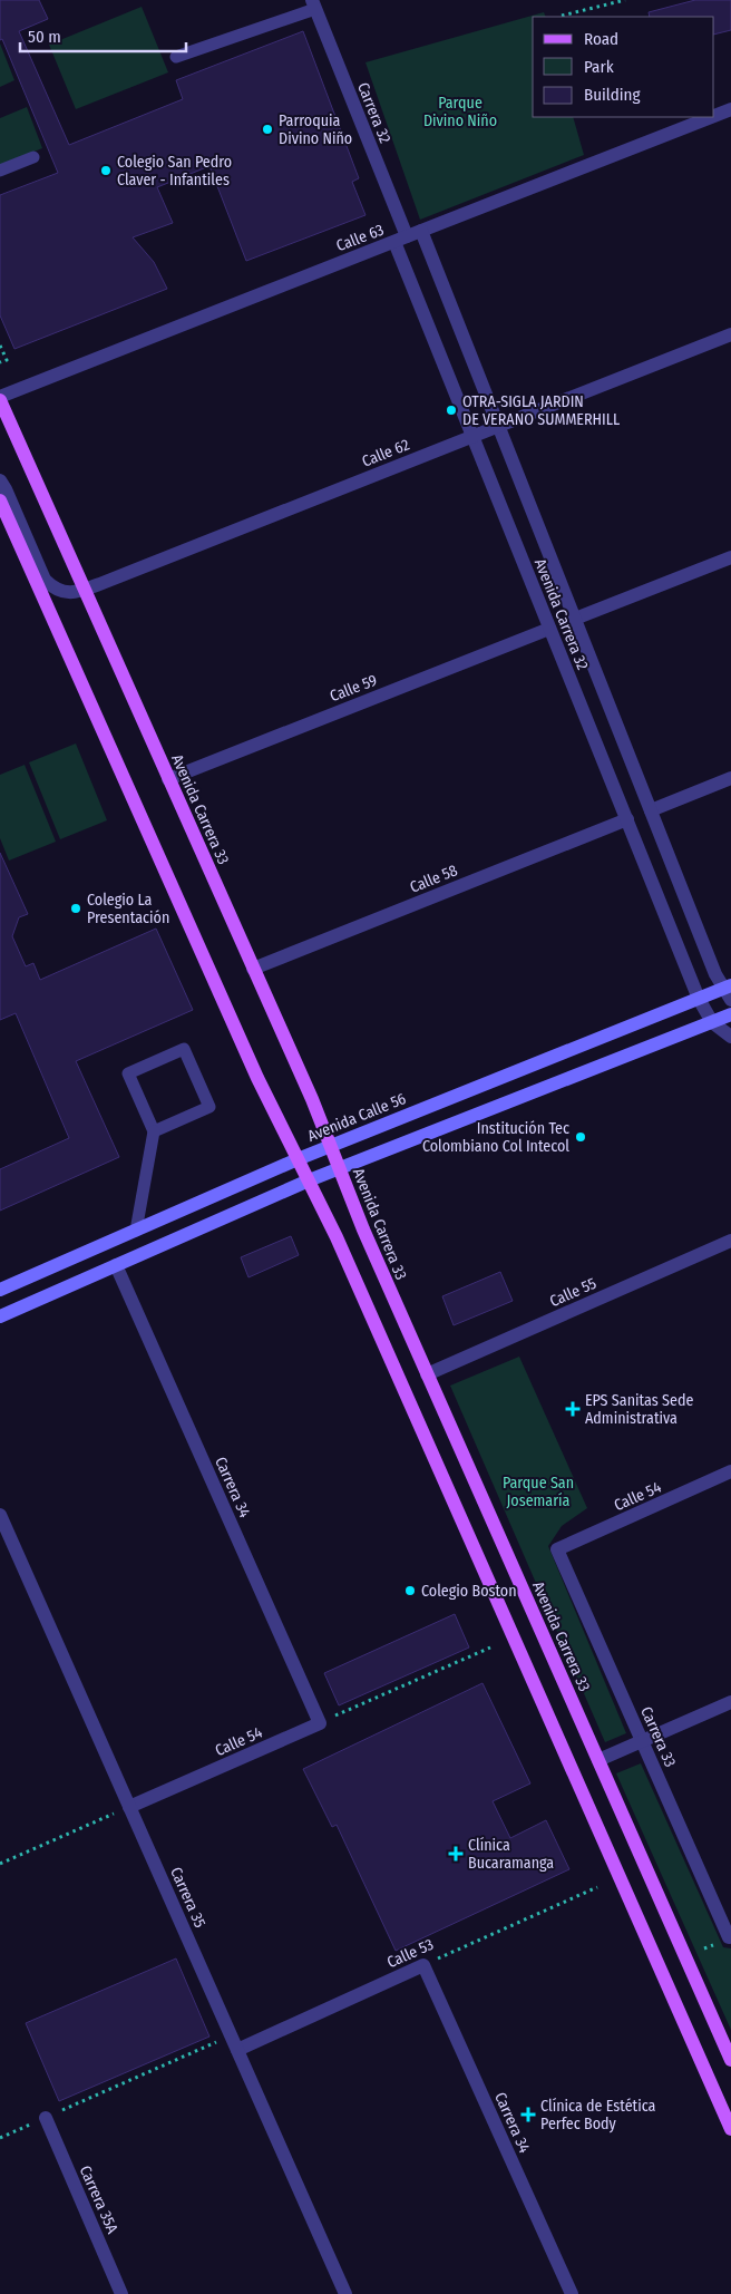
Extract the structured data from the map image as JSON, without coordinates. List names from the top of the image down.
{
  "streets": {
    "main road": ["Avenida Carrera 33", "Avenida Calle 56"],
    "street": [
      "Carrera 32",
      "Calle 63",
      "Calle 62",
      "Avenida Carrera 32",
      "Calle 59",
      "Calle 58",
      "Calle 55",
      "Carrera 34",
      "Calle 54",
      "Carrera 33",
      "Carrera 35",
      "Calle 53",
      "Carrera 35A"
    ]
  },
  "crossings": [
    ["Carrera 32", "Calle 63"],
    ["Carrera 32", "Avenida Carrera 32"],
    ["Calle 63", "Avenida Carrera 32"],
    ["Calle 63", "Avenida Carrera 33"],
    ["Calle 62", "Avenida Carrera 32"],
    ["Calle 62", "Avenida Carrera 33"],
    ["Avenida Carrera 32", "Calle 59"],
    ["Avenida Carrera 32", "Calle 58"],
    ["Avenida Carrera 32", "Avenida Calle 56"],
    ["Calle 59", "Avenida Carrera 33"],
    ["Avenida Carrera 33", "Calle 58"],
    ["Avenida Carrera 33", "Avenida Calle 56"],
    ["Avenida Carrera 33", "Calle 55"],
    ["Carrera 34", "Calle 54"],
    ["Carrera 34", "Calle 53"],
    ["Calle 54", "Carrera 33"],
    ["Calle 54", "Carrera 35"],
    ["Carrera 35", "Calle 53"]
  ],
  "parks": ["Parque Divino Niño", "Parque San Josemaría"],
  "places": {
    "other": [
      "Parroquia Divino Niño",
      "Colegio San Pedro Claver - Infantiles",
      "OTRA-SIGLA JARDIN DE VERANO SUMMERHILL",
      "Colegio La Presentación",
      "Institución Tec Colombiano Col Intecol",
      "Colegio Boston"
    ],
    "health": ["EPS Sanitas Sede Administrativa", "Clínica Bucaramanga", "Clínica de Estética Perfec Body"]
  },
  "legend": ["Road", "Park", "Building"],
  "scale_bar": "50 m"
}
